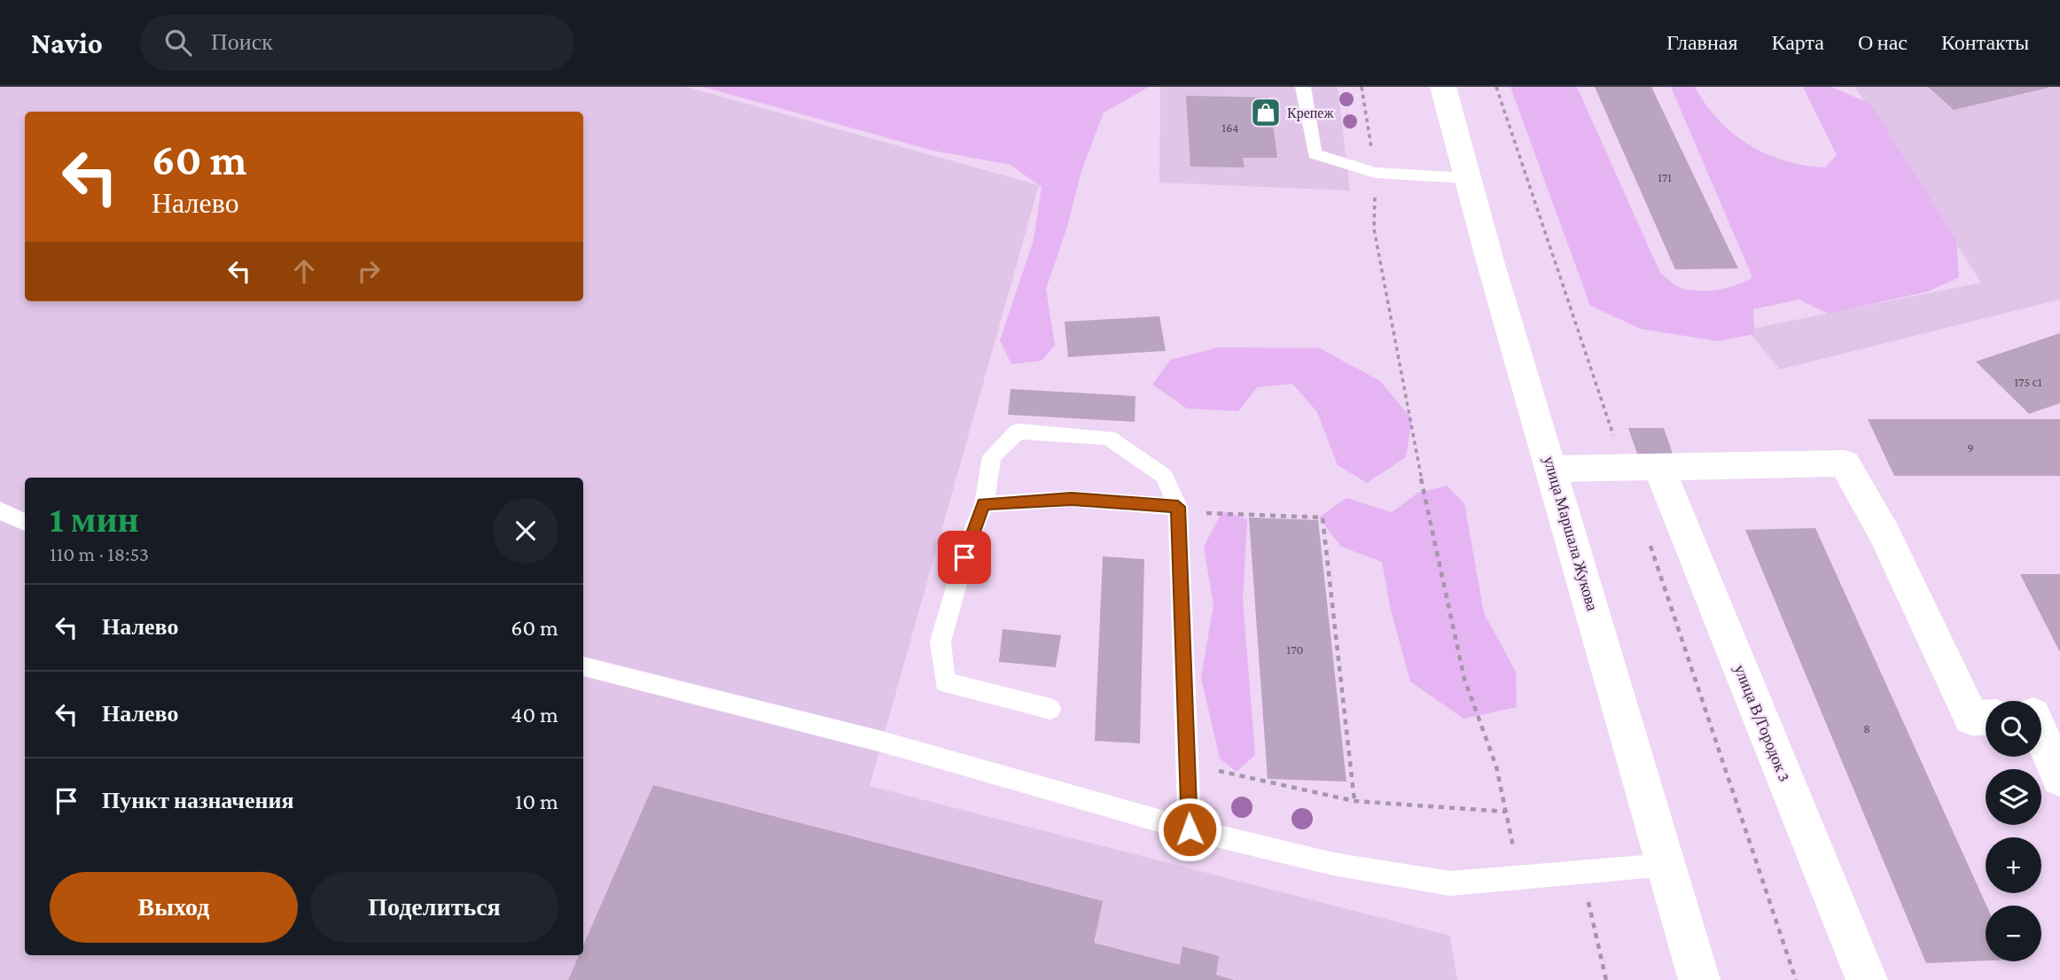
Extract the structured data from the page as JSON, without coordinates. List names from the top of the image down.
{
  "streets": {
    "street": ["улица Маршала Жукова", "улица В/Городок 3"]
  },
  "places": {
    "shop": ["Крепеж"]
  },
  "house_numbers": [
    "164",
    "171",
    "175 с1",
    "9",
    "170",
    "8"
  ],
  "page": {
    "header": "Navio",
    "search": "Поиск",
    "nav": [
      "Главная",
      "Карта",
      "О нас",
      "Контакты"
    ],
    "turn": ["60 m", "Налево"],
    "heading": ["1 мин", "110 m · 18:53"],
    "list": [
      {
        "name": "Налево",
        "value": "60 m"
      },
      {
        "name": "Налево",
        "value": "40 m"
      },
      {
        "name": "Пункт назначения",
        "value": "10 m"
      }
    ],
    "map_buttons": ["+", "−"],
    "buttons": ["Выход", "Поделиться"]
  }
}
